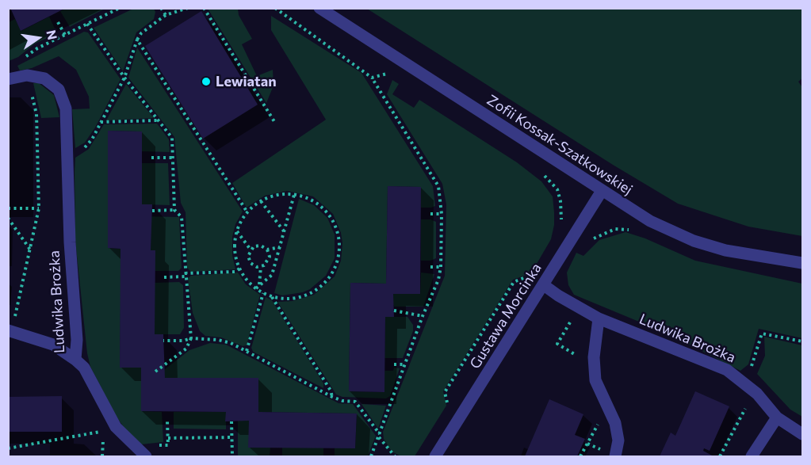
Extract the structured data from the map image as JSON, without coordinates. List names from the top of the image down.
{
  "streets": {
    "street": ["Zofii Kossak-Szatkowskiej", "Ludwika Brożka", "Gustawa Morcinka"]
  },
  "crossings": [
    ["Zofii Kossak-Szatkowskiej", "Gustawa Morcinka"],
    ["Ludwika Brożka", "Gustawa Morcinka"]
  ],
  "places": ["Lewiatan"],
  "north": "right"
}
